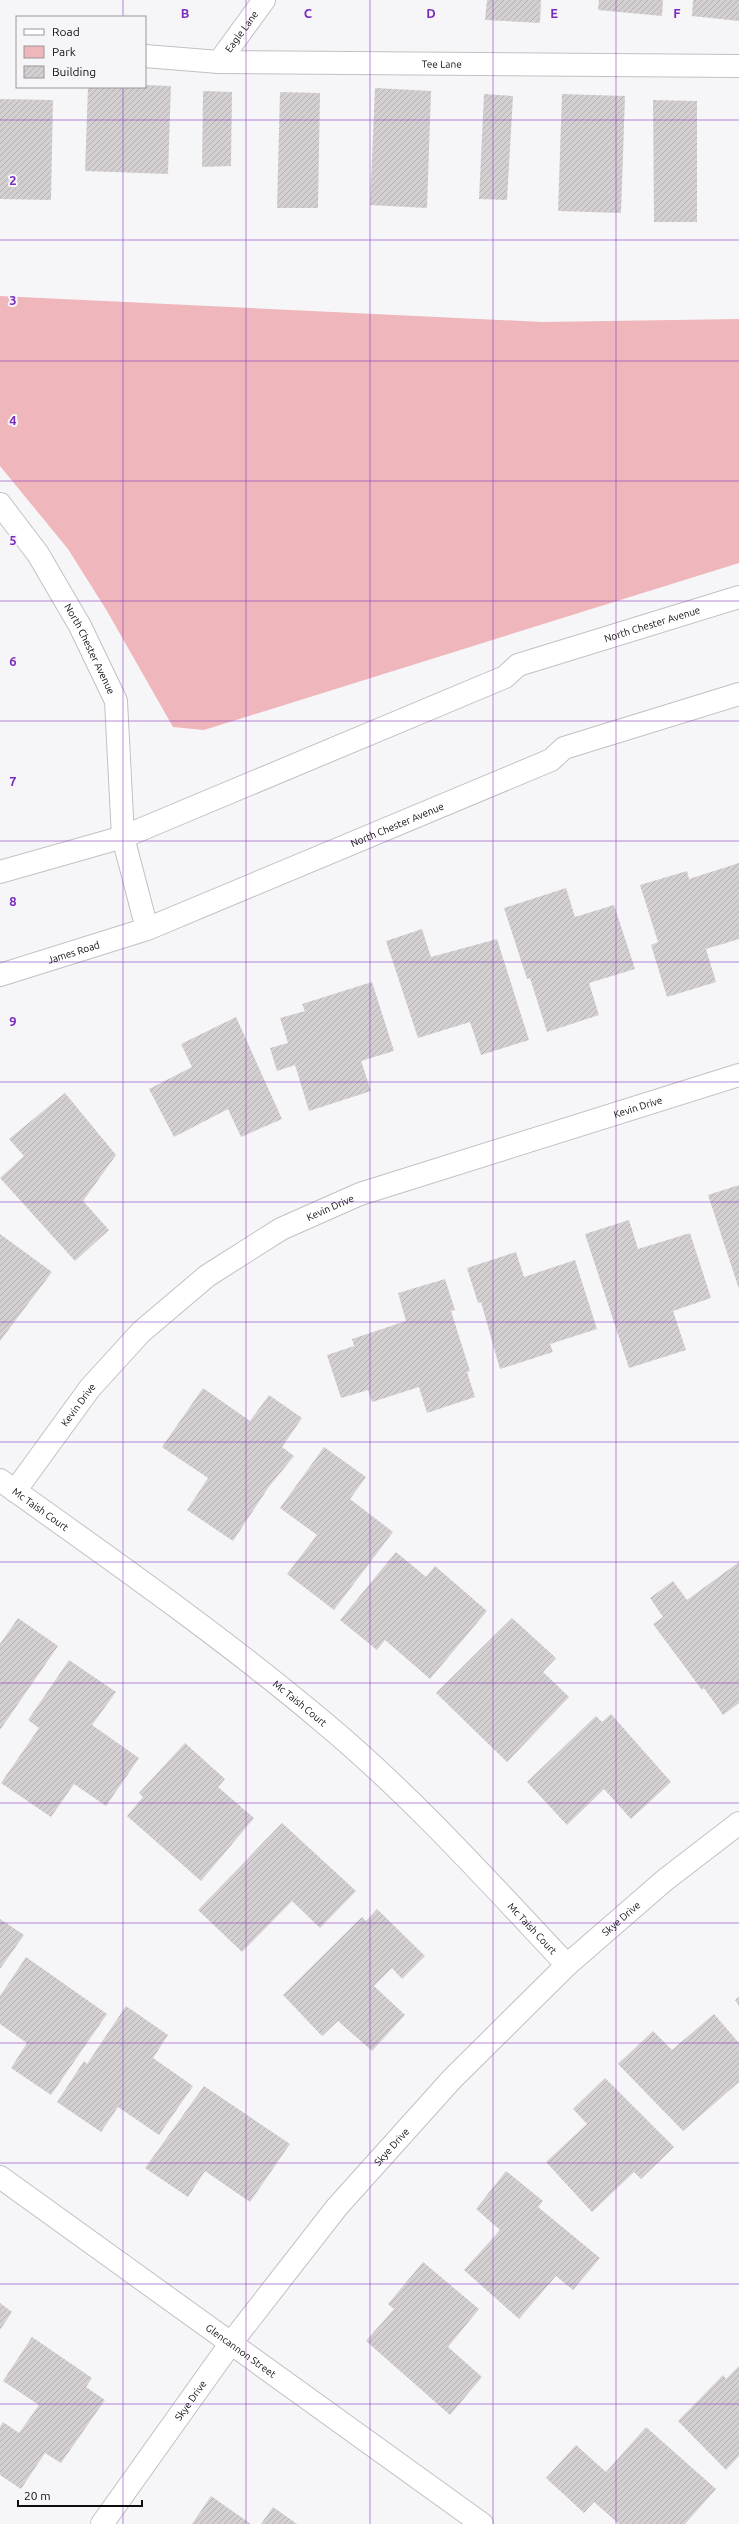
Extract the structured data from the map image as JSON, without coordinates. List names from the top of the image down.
{
  "streets": {
    "street": [
      "Eagle Lane",
      "Tee Lane",
      "North Chester Avenue",
      "James Road",
      "Kevin Drive",
      "Mc Taish Court",
      "Skye Drive",
      "Glencannon Street"
    ]
  },
  "crossings": [
    ["Eagle Lane", "Tee Lane"],
    ["North Chester Avenue", "James Road"],
    ["Kevin Drive", "Mc Taish Court"],
    ["Mc Taish Court", "Skye Drive"],
    ["Skye Drive", "Glencannon Street"]
  ],
  "legend": ["Road", "Park", "Building"],
  "scale_bar": "20 m",
  "grid": {
    "columns": [
      "B",
      "C",
      "D",
      "E",
      "F"
    ],
    "rows": [
      "2",
      "3",
      "4",
      "5",
      "6",
      "7",
      "8",
      "9"
    ]
  }
}
